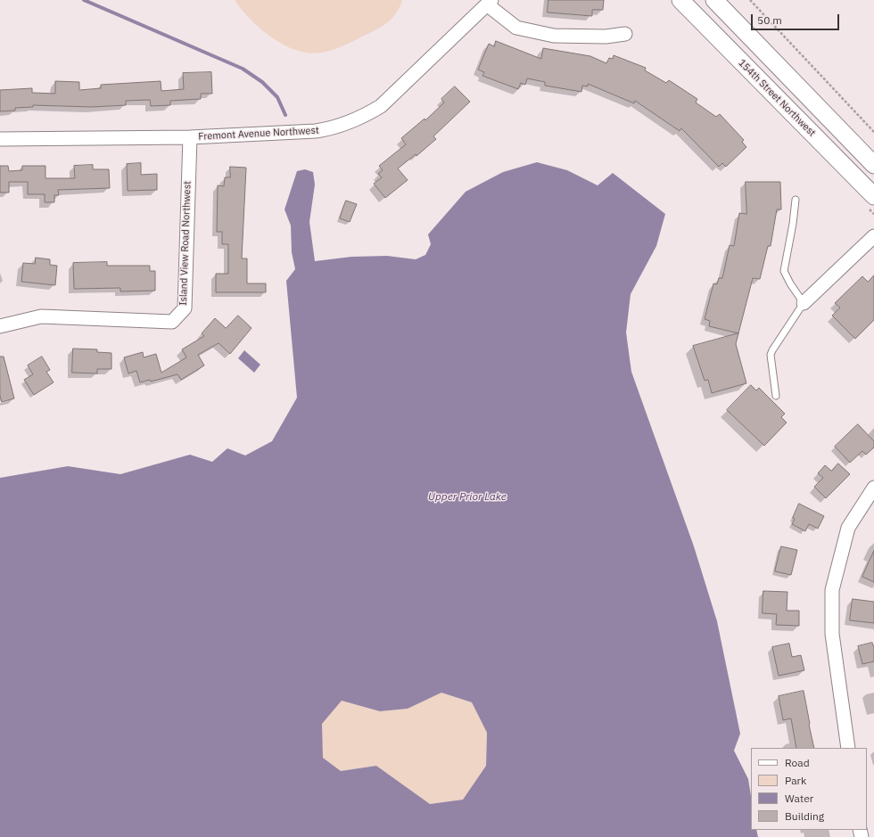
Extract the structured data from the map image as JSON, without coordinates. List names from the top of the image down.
{
  "streets": {
    "street": ["154th Street Northwest", "Fremont Avenue Northwest", "Island View Road Northwest"]
  },
  "crossings": [
    ["Fremont Avenue Northwest", "Island View Road Northwest"]
  ],
  "water": ["Upper Prior Lake"],
  "legend": [
    "Road",
    "Park",
    "Water",
    "Building"
  ],
  "scale_bar": "50 m"
}
